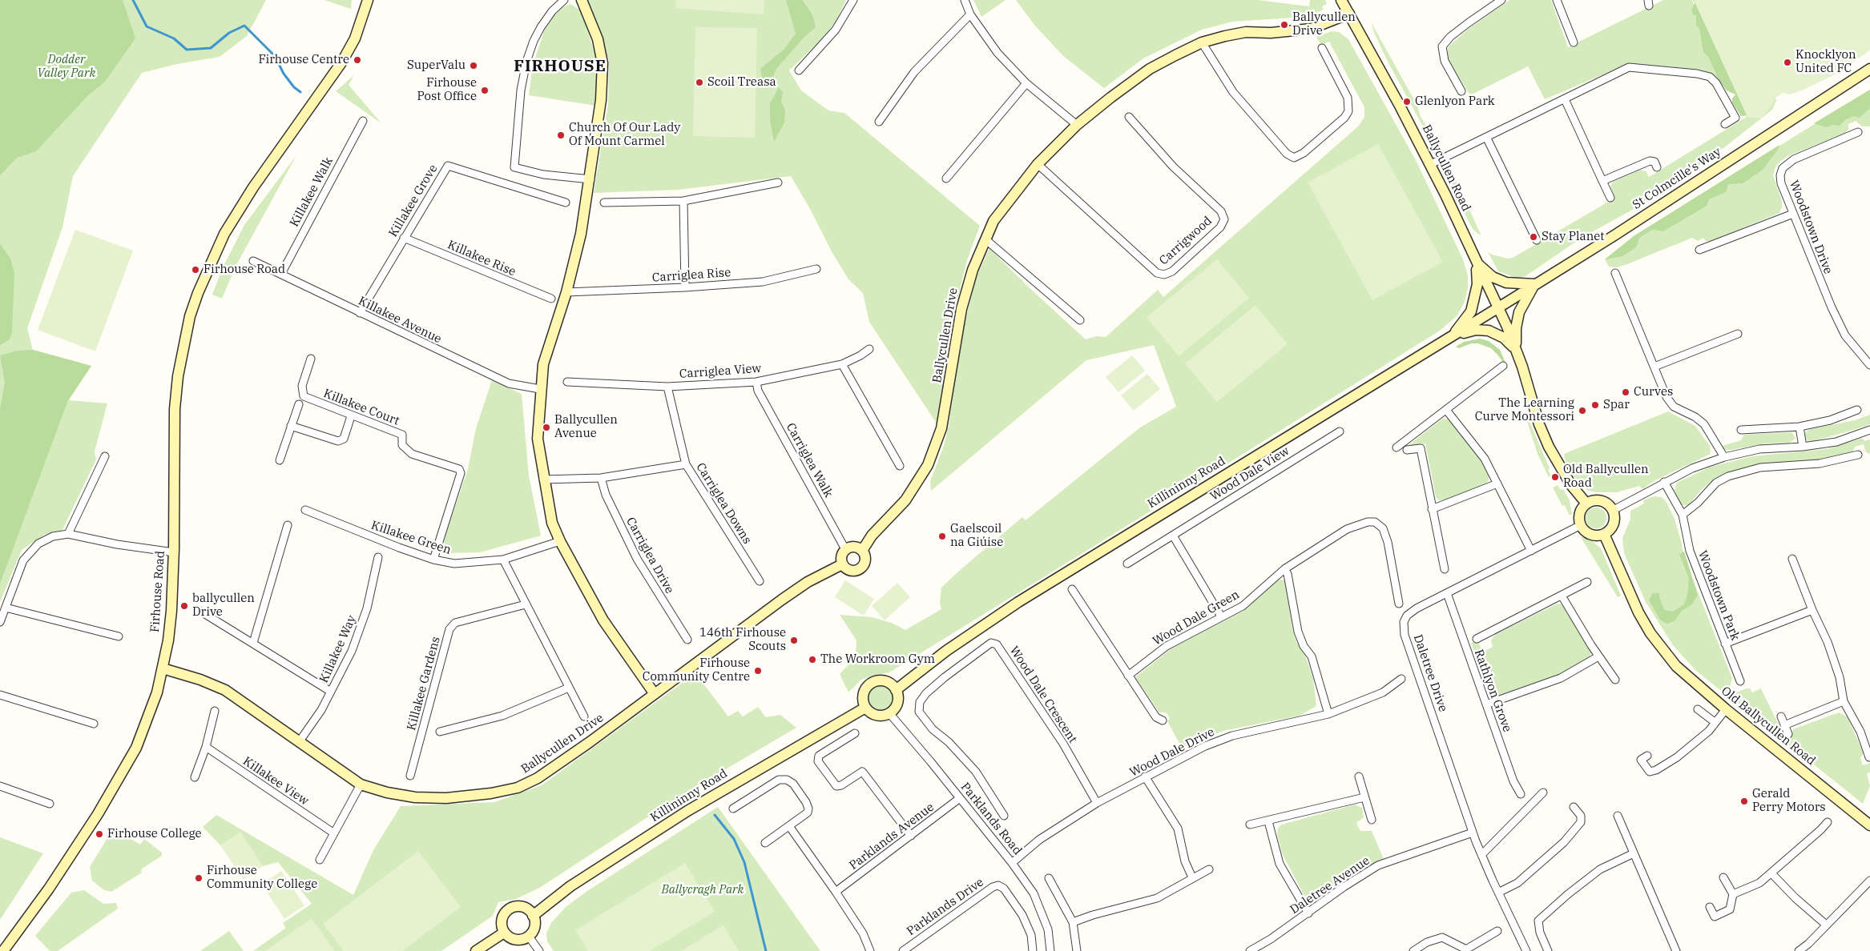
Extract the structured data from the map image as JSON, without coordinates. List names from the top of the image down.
{
  "streets": {
    "street": [
      "Ballycullen Road",
      "St Colmcille's Way",
      "Killakee Walk",
      "Killakee Grove",
      "Woodstown Drive",
      "Carrigwood",
      "Killakee Rise",
      "Carriglea Rise",
      "Killakee Avenue",
      "Ballycullen Drive",
      "Carriglea View",
      "Killakee Court",
      "Carriglea Walk",
      "Wood Dale View",
      "Killininny Road",
      "Carriglea Downs",
      "Killakee Green",
      "Carriglea Drive",
      "Firhouse Road",
      "Woodstown Park",
      "Wood Dale Green",
      "Killakee Way",
      "Daletree Drive",
      "Killakee Gardens",
      "Rathlyon Grove",
      "Wood Dale Crescent",
      "Old Ballycullen Road",
      "Wood Dale Drive",
      "Killakee View",
      "Parklands Road",
      "Parklands Avenue",
      "Daletree Avenue",
      "Parklands Drive"
    ]
  },
  "crossings": [
    ["Ballycullen Road", "St Colmcille's Way"],
    ["Ballycullen Road", "Ballycullen Drive"],
    ["Ballycullen Road", "Killininny Road"],
    ["St Colmcille's Way", "Killininny Road"],
    ["Killakee Walk", "Killakee Avenue"],
    ["Killakee Grove", "Killakee Rise"],
    ["Killakee Grove", "Killakee Avenue"],
    ["Carrigwood", "Ballycullen Drive"],
    ["Ballycullen Drive", "Carriglea Walk"],
    ["Ballycullen Drive", "Firhouse Road"],
    ["Ballycullen Drive", "Killakee Way"],
    ["Carriglea View", "Carriglea Walk"],
    ["Carriglea View", "Carriglea Downs"],
    ["Killakee Court", "Killakee Green"],
    ["Killininny Road", "Parklands Road"],
    ["Daletree Drive", "Rathlyon Grove"],
    ["Daletree Drive", "Old Ballycullen Road"],
    ["Daletree Drive", "Daletree Avenue"],
    ["Wood Dale Crescent", "Wood Dale Drive"],
    ["Wood Dale Drive", "Parklands Road"],
    ["Parklands Road", "Parklands Avenue"]
  ],
  "districts": ["FIRHOUSE"],
  "parks": ["Dodder Valley Park", "Ballycragh Park"],
  "places": [
    "Ballycullen Drive",
    "Firhouse Centre",
    "Knocklyon United FC",
    "SuperValu",
    "Scoil Treasa",
    "Firhouse Post Office",
    "Glenlyon Park",
    "Church Of Our Lady Of Mount Carmel",
    "Stay Planet",
    "Firhouse Road",
    "Curves",
    "Spar",
    "The Learning Curve Montessori",
    "Ballycullen Avenue",
    "Old Ballycullen Road",
    "Gaelscoil na Giúise",
    "ballycullen Drive",
    "146th Firhouse Scouts",
    "The Workroom Gym",
    "Firhouse Community Centre",
    "Gerald Perry Motors",
    "Firhouse College",
    "Firhouse Community College"
  ]
}
